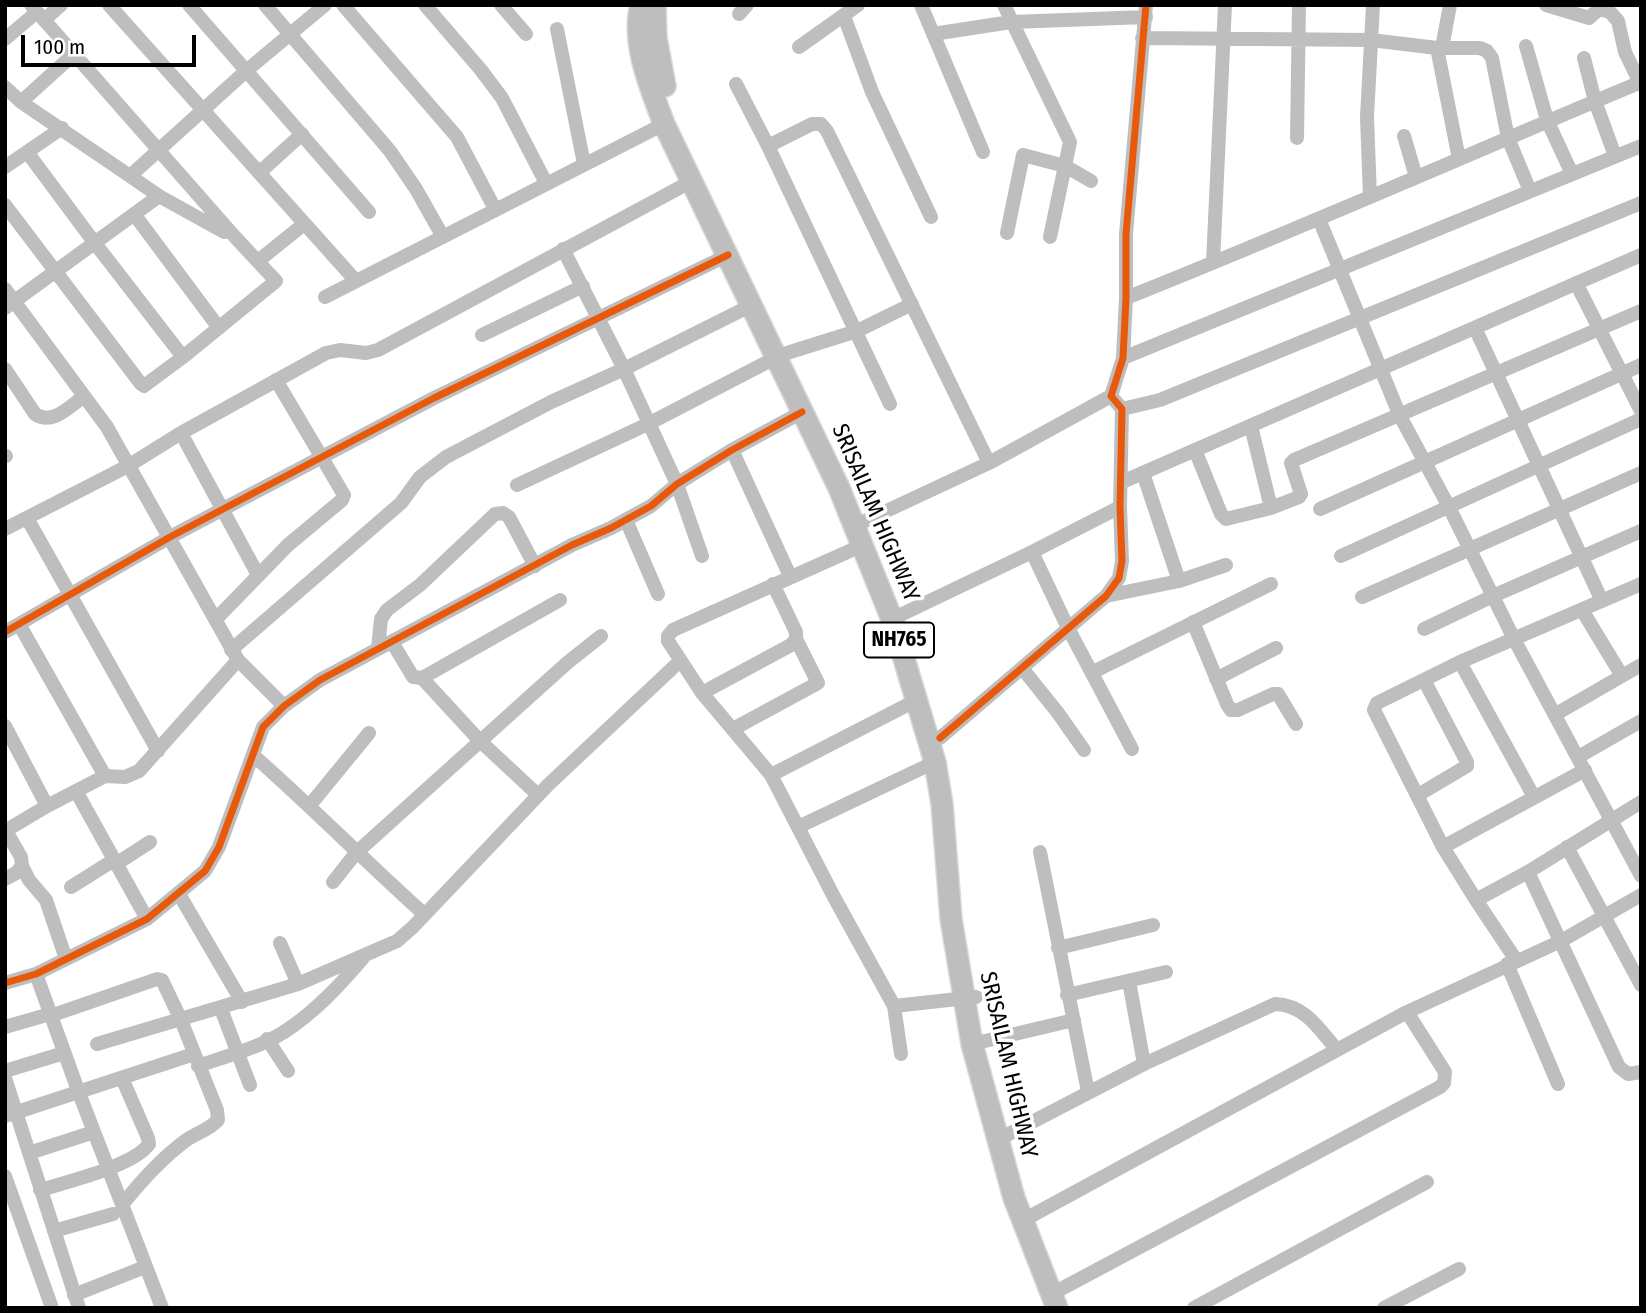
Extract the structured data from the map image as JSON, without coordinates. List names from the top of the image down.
{
  "streets": {
    "highway": ["SRISAILAM HIGHWAY", "NH765"]
  },
  "scale_bar": "100 m"
}
